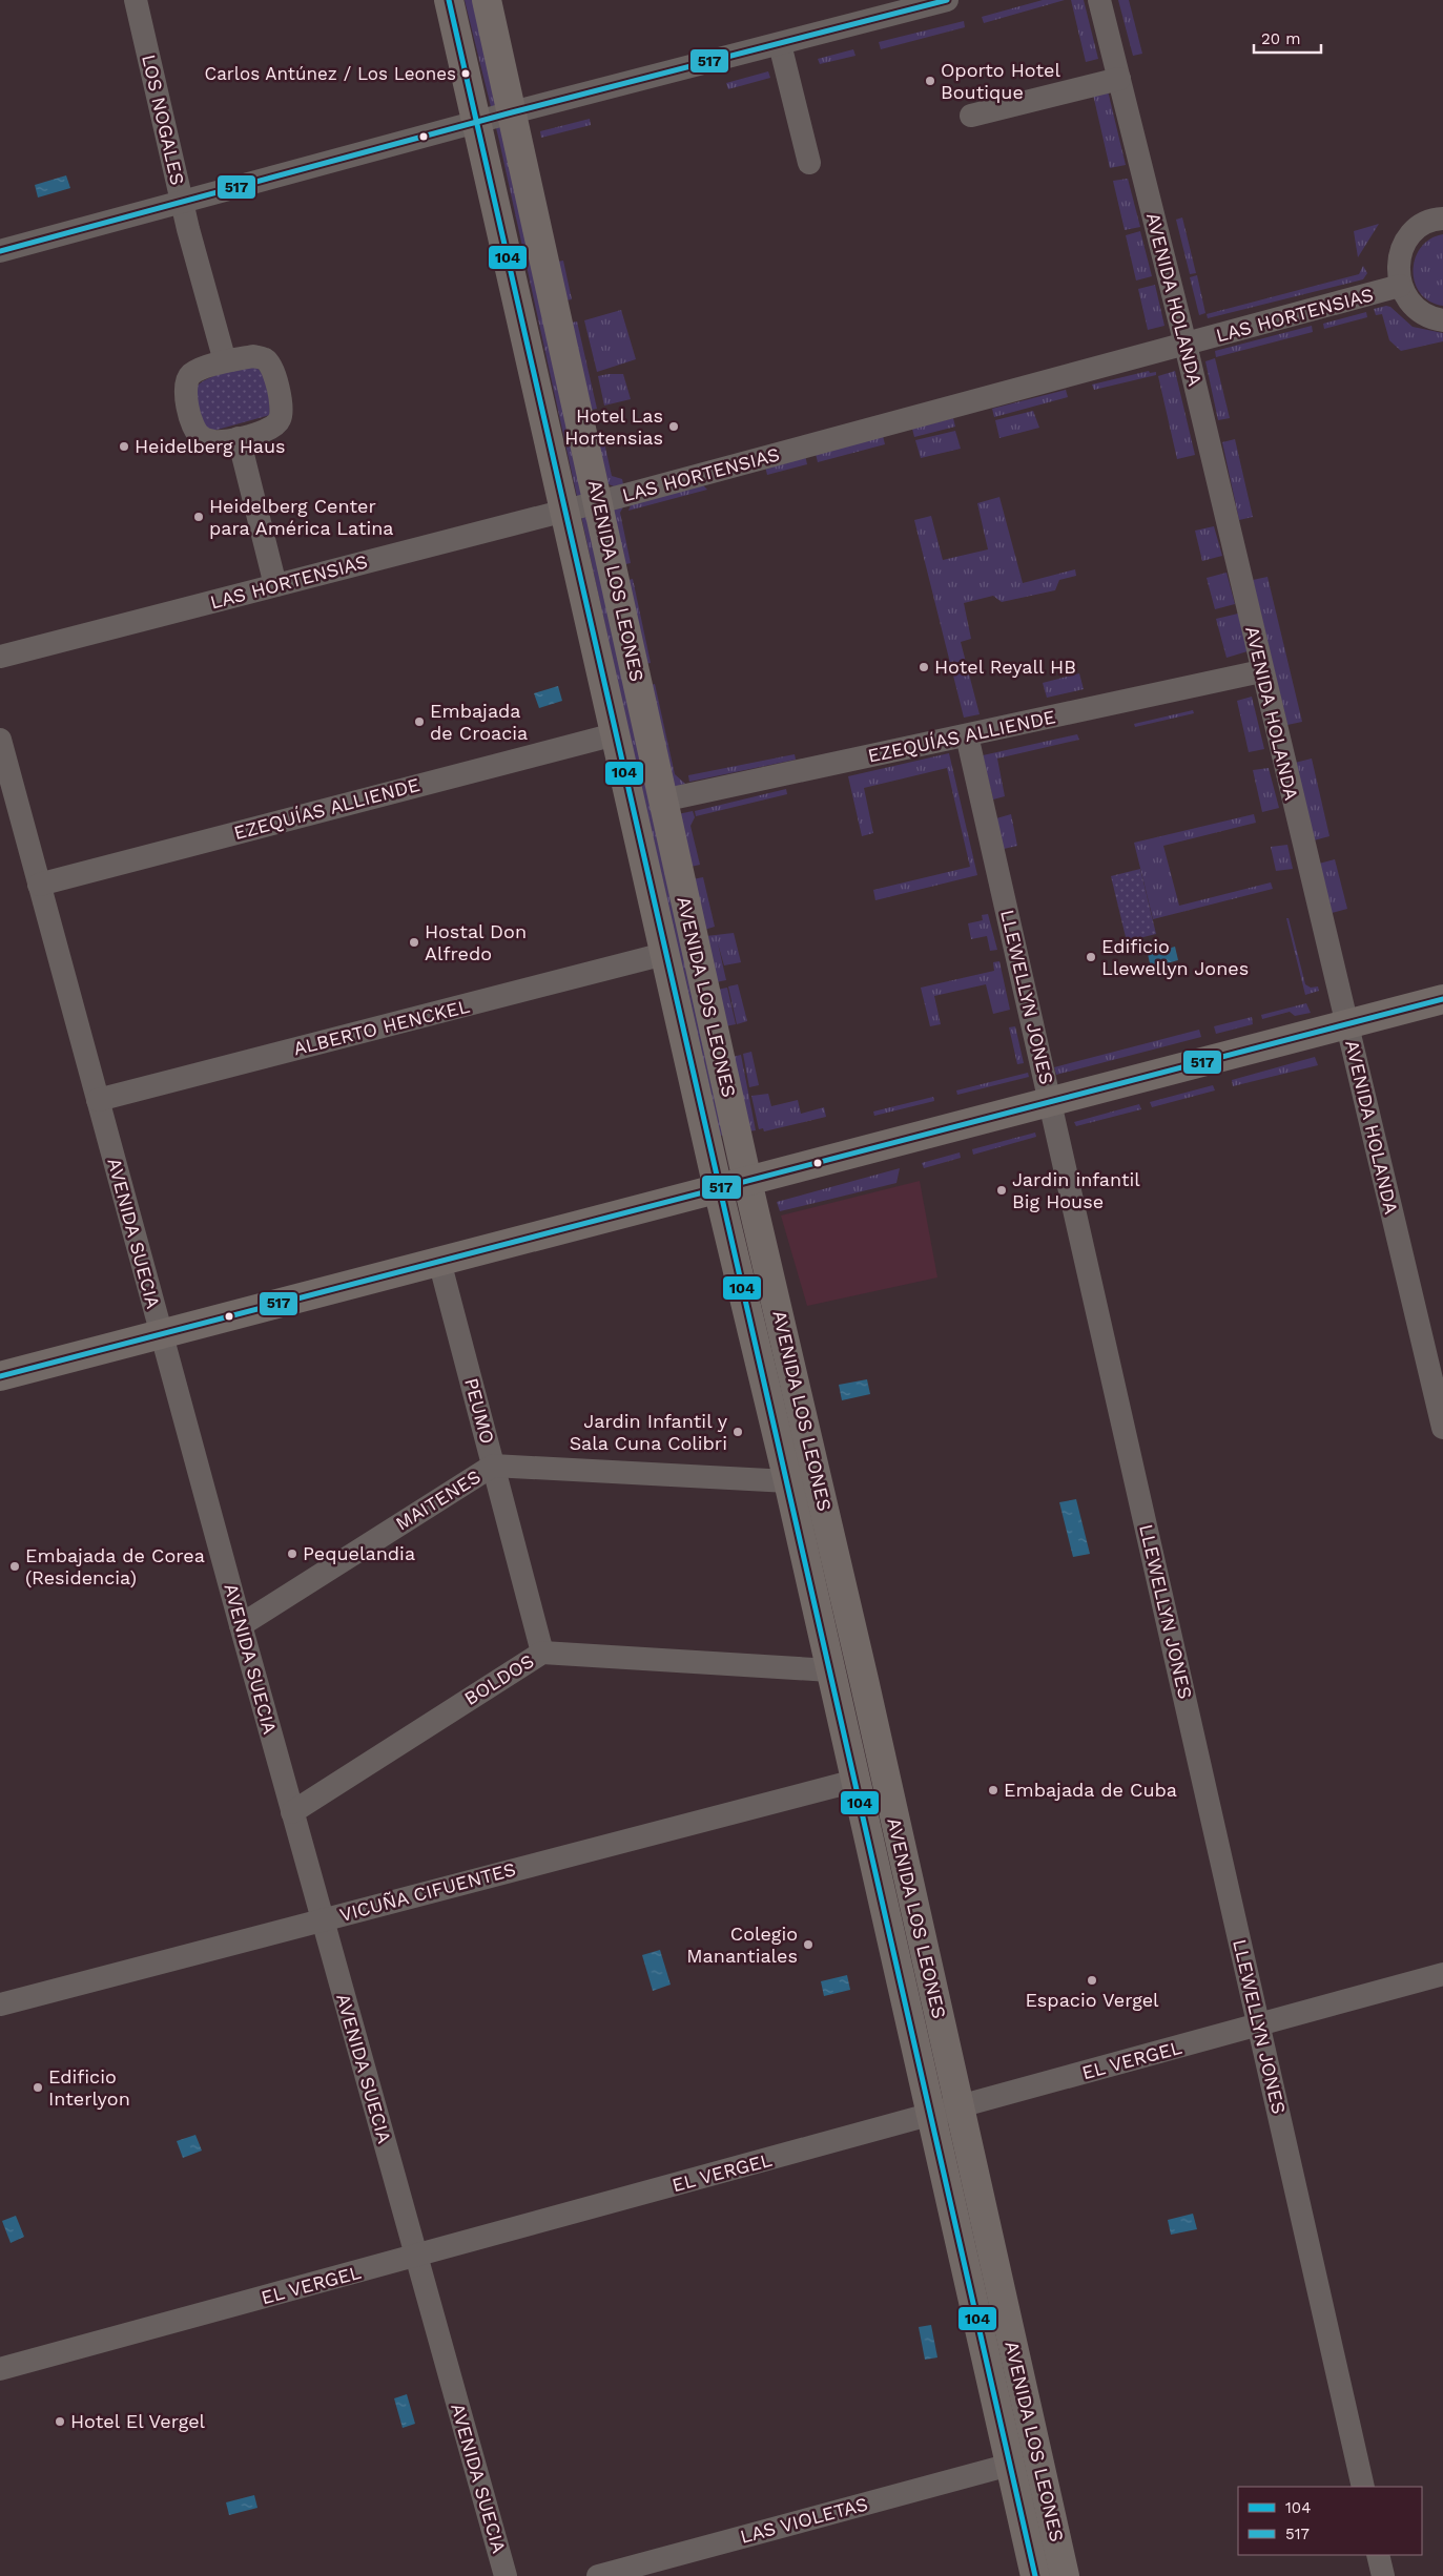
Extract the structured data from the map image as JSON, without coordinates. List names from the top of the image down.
{
  "streets": {
    "main road": ["AVENIDA LOS LEONES"],
    "street": [
      "LOS NOGALES",
      "AVENIDA HOLANDA",
      "LAS HORTENSIAS",
      "EZEQUÍAS ALLIENDE",
      "LLEWELLYN JONES",
      "ALBERTO HENCKEL",
      "AVENIDA SUECIA",
      "PEUMO",
      "MAITENES",
      "BOLDOS",
      "VICUÑA CIFUENTES",
      "EL VERGEL",
      "LAS VIOLETAS"
    ]
  },
  "crossings": [
    ["AVENIDA HOLANDA", "LAS HORTENSIAS"],
    ["AVENIDA HOLANDA", "EZEQUÍAS ALLIENDE"],
    ["LAS HORTENSIAS", "AVENIDA LOS LEONES"],
    ["AVENIDA LOS LEONES", "EZEQUÍAS ALLIENDE"],
    ["AVENIDA LOS LEONES", "ALBERTO HENCKEL"],
    ["AVENIDA LOS LEONES", "MAITENES"],
    ["AVENIDA LOS LEONES", "BOLDOS"],
    ["AVENIDA LOS LEONES", "VICUÑA CIFUENTES"],
    ["AVENIDA LOS LEONES", "EL VERGEL"],
    ["AVENIDA LOS LEONES", "LAS VIOLETAS"],
    ["EZEQUÍAS ALLIENDE", "LLEWELLYN JONES"],
    ["EZEQUÍAS ALLIENDE", "AVENIDA SUECIA"],
    ["LLEWELLYN JONES", "EL VERGEL"],
    ["ALBERTO HENCKEL", "AVENIDA SUECIA"],
    ["AVENIDA SUECIA", "MAITENES"],
    ["AVENIDA SUECIA", "BOLDOS"],
    ["AVENIDA SUECIA", "VICUÑA CIFUENTES"],
    ["AVENIDA SUECIA", "EL VERGEL"],
    ["PEUMO", "MAITENES"],
    ["PEUMO", "BOLDOS"]
  ],
  "places": [
    "Carlos Antúnez / Los Leones",
    "Oporto Hotel Boutique",
    "Hotel Las Hortensias",
    "Heidelberg Haus",
    "Heidelberg Center para América Latina",
    "Hotel Reyall HB",
    "Embajada de Croacia",
    "Hostal Don Alfredo",
    "Edificio Llewellyn Jones",
    "Jardin infantil Big House",
    "Jardin Infantil y Sala Cuna Colibri",
    "Pequelandia",
    "Embajada de Corea (Residencia)",
    "Embajada de Cuba",
    "Colegio Manantiales",
    "Espacio Vergel",
    "Edificio Interlyon",
    "Hotel El Vergel"
  ],
  "lines": ["transit line 104", "transit line 517"],
  "legend": ["104", "517"],
  "scale_bar": "20 m"
}
